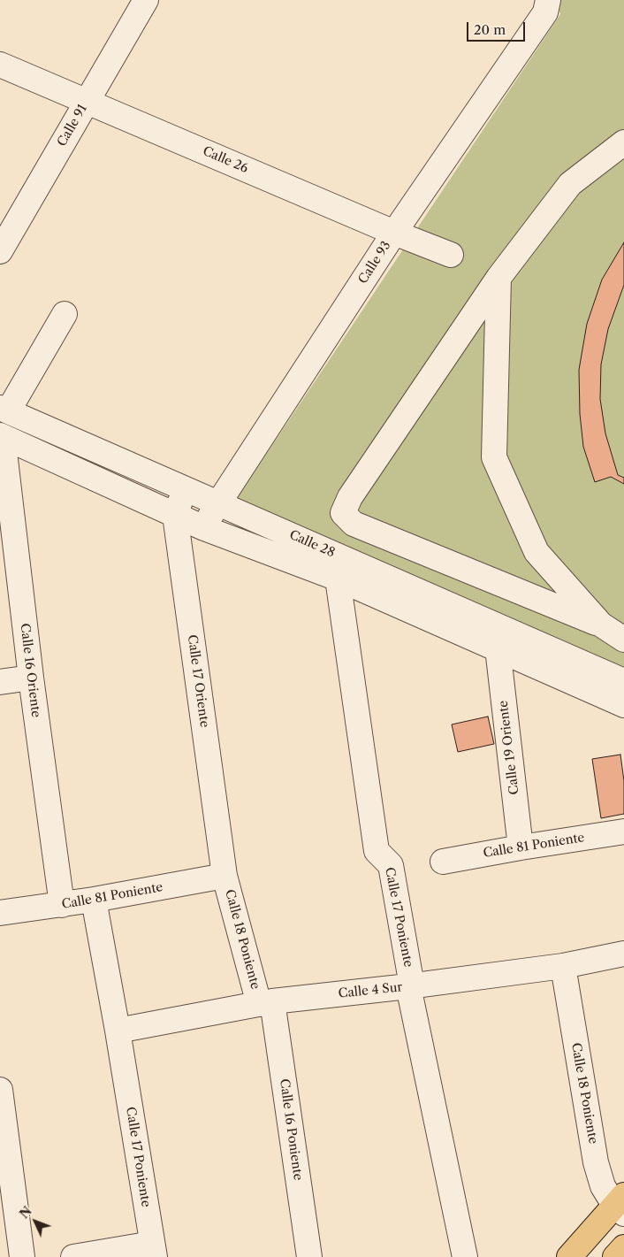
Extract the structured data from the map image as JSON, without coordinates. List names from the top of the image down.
{
  "streets": {
    "street": [
      "Calle 91",
      "Calle 26",
      "Calle 93",
      "Calle 28",
      "Calle 16 Oriente",
      "Calle 17 Oriente",
      "Calle 19 Oriente",
      "Calle 81 Poniente",
      "Calle 17 Poniente",
      "Calle 18 Poniente",
      "Calle 4 Sur",
      "Calle 16 Poniente"
    ]
  },
  "crossings": [
    ["Calle 91", "Calle 26"],
    ["Calle 26", "Calle 93"],
    ["Calle 93", "Calle 28"],
    ["Calle 28", "Calle 16 Oriente"],
    ["Calle 28", "Calle 17 Oriente"],
    ["Calle 28", "Calle 19 Oriente"],
    ["Calle 28", "Calle 17 Poniente"],
    ["Calle 16 Oriente", "Calle 81 Poniente"],
    ["Calle 17 Oriente", "Calle 81 Poniente"],
    ["Calle 17 Oriente", "Calle 18 Poniente"],
    ["Calle 19 Oriente", "Calle 81 Poniente"],
    ["Calle 81 Poniente", "Calle 17 Poniente"],
    ["Calle 81 Poniente", "Calle 18 Poniente"],
    ["Calle 17 Poniente", "Calle 4 Sur"],
    ["Calle 18 Poniente", "Calle 4 Sur"],
    ["Calle 18 Poniente", "Calle 16 Poniente"],
    ["Calle 4 Sur", "Calle 16 Poniente"]
  ],
  "scale_bar": "20 m",
  "north": "top left"
}
